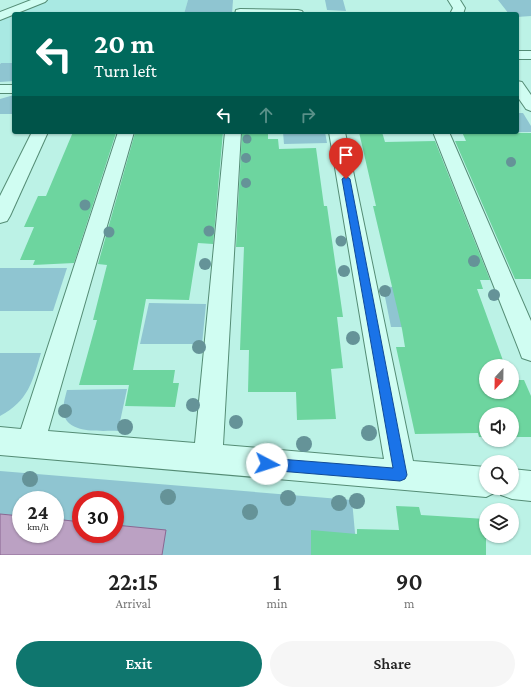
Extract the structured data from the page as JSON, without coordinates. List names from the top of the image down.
{
  "north": "bottom",
  "page": {
    "turn": ["20 m", "Turn left"],
    "speed": "24 km/h",
    "limit": "30",
    "eta": [
      "22:15",
      "Arrival",
      "1",
      "min",
      "90",
      "m"
    ],
    "buttons": ["Exit", "Share"]
  }
}
